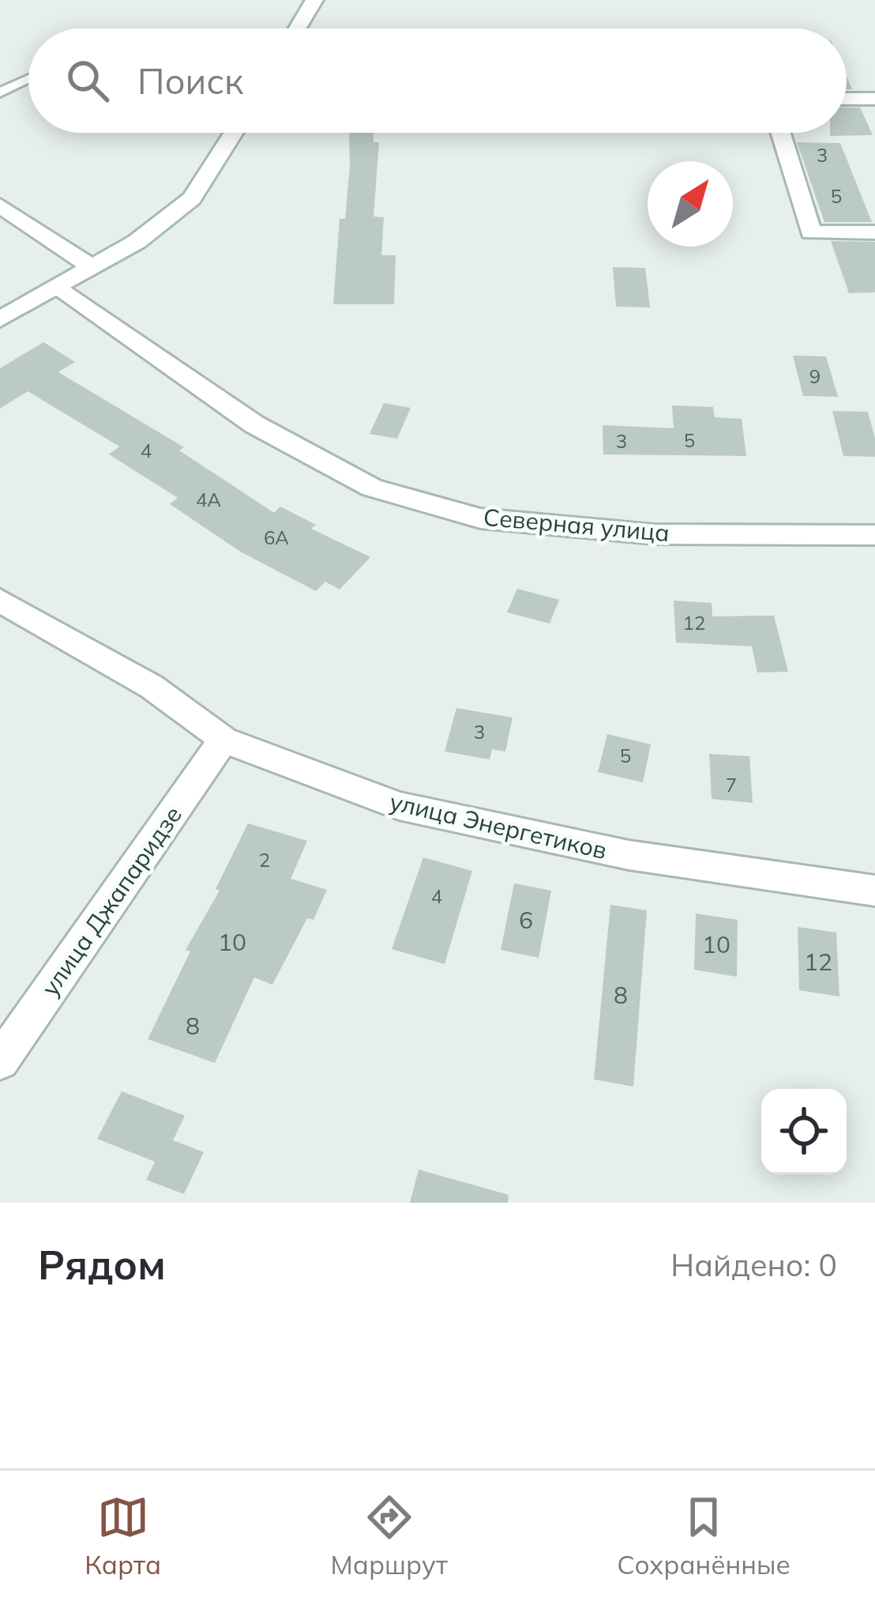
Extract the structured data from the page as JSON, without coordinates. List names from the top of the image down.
{
  "streets": {
    "street": ["Северная улица", "улица Энергетиков", "улица Джапаридзе"]
  },
  "crossings": [
    ["улица Энергетиков", "улица Джапаридзе"]
  ],
  "house_numbers": [
    "3",
    "5",
    "9",
    "5",
    "3",
    "4",
    "4А",
    "6А",
    "12",
    "3",
    "5",
    "7",
    "2",
    "4",
    "6",
    "10",
    "10",
    "12",
    "8",
    "8"
  ],
  "north": "top right",
  "page": {
    "search": "Поиск",
    "heading": ["Рядом", "Найдено: 0"],
    "nav": ["Карта", "Маршрут", "Сохранённые"]
  }
}
